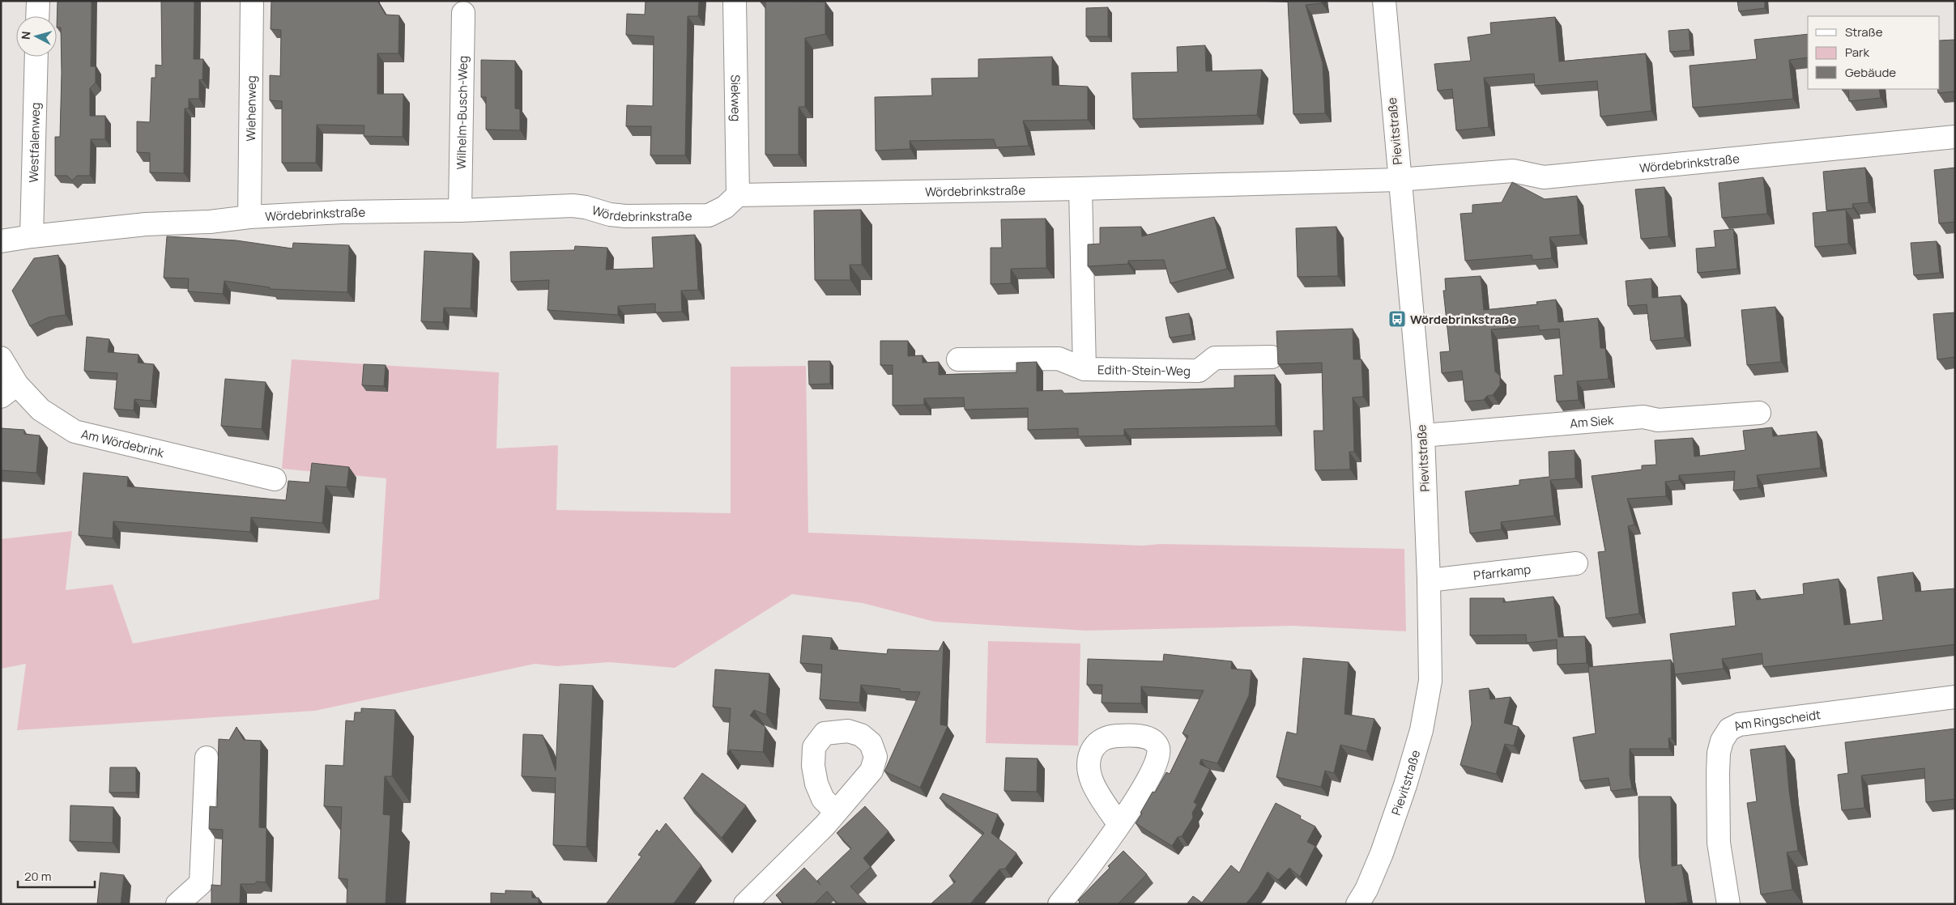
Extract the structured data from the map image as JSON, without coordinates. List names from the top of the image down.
{
  "streets": {
    "street": [
      "Siekweg",
      "Wiehenweg",
      "Wilhelm-Busch-Weg",
      "Pievitstraße",
      "Westfalenweg",
      "Wördebrinkstraße",
      "Edith-Stein-Weg",
      "Am Siek",
      "Am Wördebrink",
      "Pfarrkamp",
      "Am Ringscheidt"
    ]
  },
  "crossings": [
    ["Siekweg", "Wördebrinkstraße"],
    ["Wiehenweg", "Wördebrinkstraße"],
    ["Wilhelm-Busch-Weg", "Wördebrinkstraße"],
    ["Pievitstraße", "Wördebrinkstraße"],
    ["Pievitstraße", "Am Siek"],
    ["Pievitstraße", "Pfarrkamp"],
    ["Westfalenweg", "Wördebrinkstraße"],
    ["Wördebrinkstraße", "Edith-Stein-Weg"]
  ],
  "places": {
    "bus stop": ["Wördebrinkstraße"]
  },
  "legend": ["Straße", "Park", "Gebäude"],
  "scale_bar": "20 m",
  "north": "left"
}
